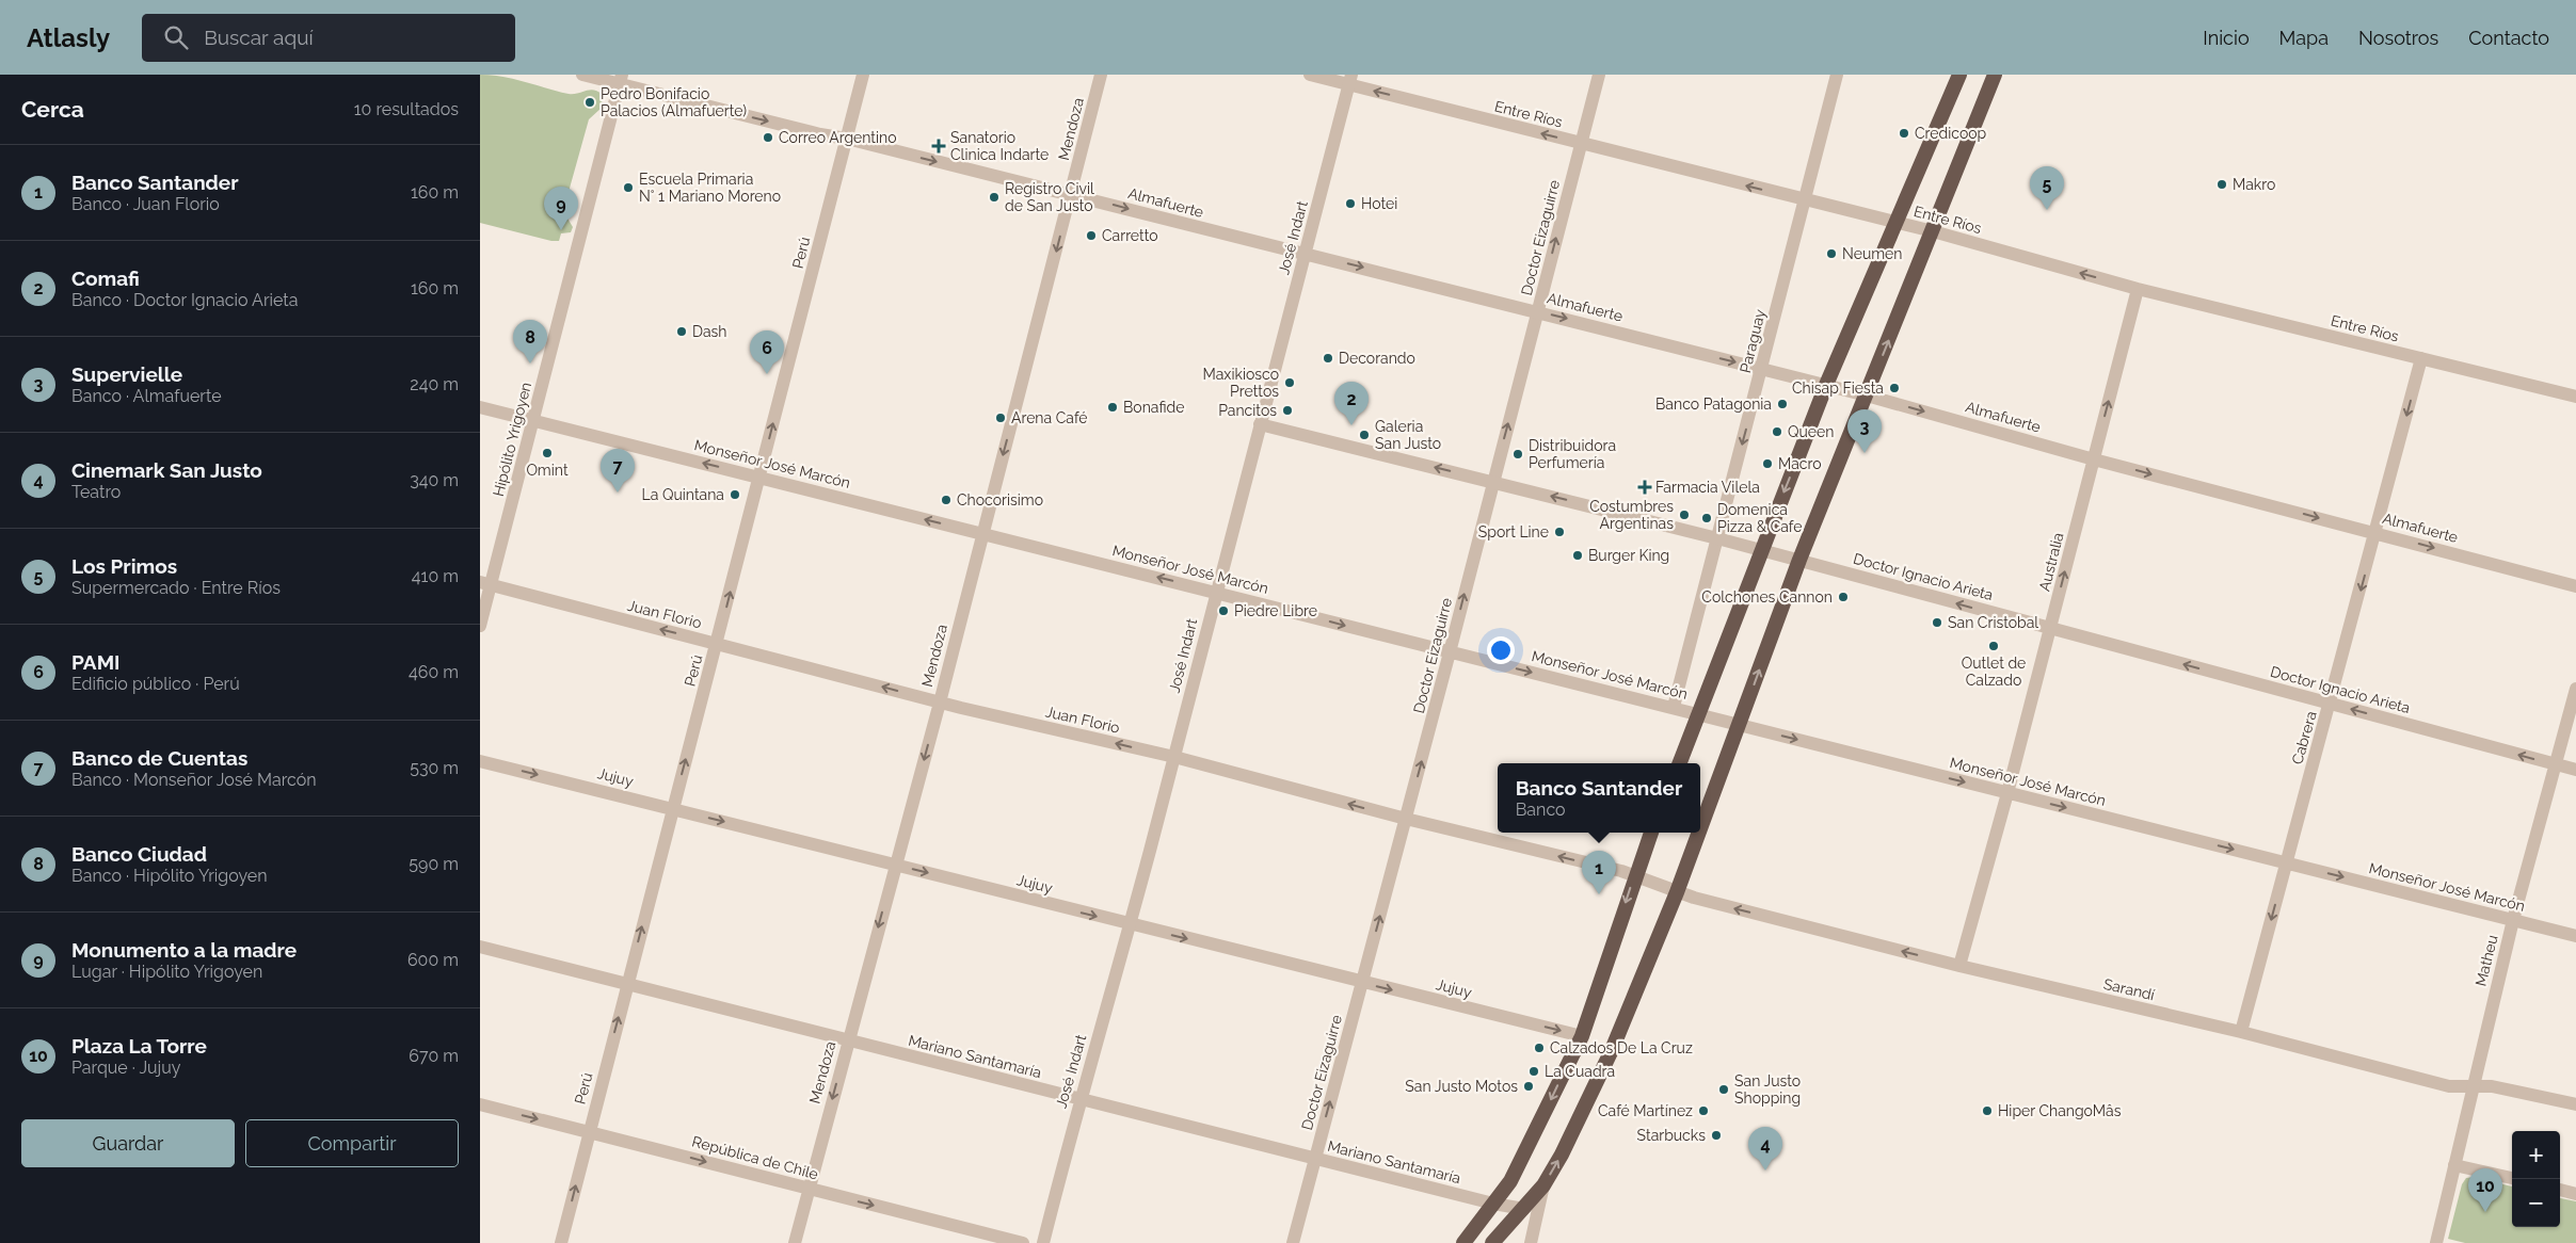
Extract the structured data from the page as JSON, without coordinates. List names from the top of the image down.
{
  "streets": {
    "street": [
      "Entre Ríos",
      "Mendoza",
      "Almafuerte",
      "José Indart",
      "Doctor Eizaguirre",
      "Perú",
      "Paraguay",
      "Hipólito Yrigoyen",
      "Monseñor José Marcón",
      "Australia",
      "Doctor Ignacio Arieta",
      "Juan Florio",
      "Cabrera",
      "Jujuy",
      "Matheu",
      "Sarandí",
      "Mariano Santamaría",
      "República de Chile"
    ]
  },
  "crossings": [
    ["Entre Ríos", "José Indart"],
    ["Entre Ríos", "Doctor Eizaguirre"],
    ["Entre Ríos", "Paraguay"],
    ["Entre Ríos", "Australia"],
    ["Entre Ríos", "Cabrera"],
    ["Mendoza", "Almafuerte"],
    ["Mendoza", "Monseñor José Marcón"],
    ["Mendoza", "Juan Florio"],
    ["Mendoza", "Jujuy"],
    ["Mendoza", "Mariano Santamaría"],
    ["Mendoza", "República de Chile"],
    ["Almafuerte", "José Indart"],
    ["Almafuerte", "Doctor Eizaguirre"],
    ["Almafuerte", "Perú"],
    ["Almafuerte", "Paraguay"],
    ["Almafuerte", "Hipólito Yrigoyen"],
    ["Almafuerte", "Australia"],
    ["Almafuerte", "Cabrera"],
    ["José Indart", "Monseñor José Marcón"],
    ["José Indart", "Doctor Ignacio Arieta"],
    ["José Indart", "Juan Florio"],
    ["José Indart", "Jujuy"],
    ["José Indart", "Mariano Santamaría"],
    ["Doctor Eizaguirre", "Monseñor José Marcón"],
    ["Doctor Eizaguirre", "Doctor Ignacio Arieta"],
    ["Doctor Eizaguirre", "Juan Florio"],
    ["Doctor Eizaguirre", "Jujuy"],
    ["Doctor Eizaguirre", "Mariano Santamaría"],
    ["Perú", "Monseñor José Marcón"],
    ["Perú", "Juan Florio"],
    ["Perú", "Jujuy"],
    ["Perú", "Mariano Santamaría"],
    ["Perú", "República de Chile"],
    ["Paraguay", "Monseñor José Marcón"],
    ["Paraguay", "Doctor Ignacio Arieta"],
    ["Hipólito Yrigoyen", "Monseñor José Marcón"],
    ["Hipólito Yrigoyen", "Juan Florio"],
    ["Monseñor José Marcón", "Australia"],
    ["Monseñor José Marcón", "Cabrera"],
    ["Monseñor José Marcón", "Matheu"],
    ["Australia", "Doctor Ignacio Arieta"],
    ["Australia", "Sarandí"],
    ["Doctor Ignacio Arieta", "Cabrera"],
    ["Doctor Ignacio Arieta", "Matheu"],
    ["Juan Florio", "Sarandí"],
    ["Cabrera", "Sarandí"],
    ["Matheu", "Sarandí"]
  ],
  "one_way": [
    "Entre Ríos",
    "Mendoza",
    "Almafuerte",
    "Doctor Eizaguirre",
    "Perú",
    "Australia",
    "Doctor Ignacio Arieta",
    "Juan Florio",
    "Cabrera",
    "Jujuy",
    "República de Chile"
  ],
  "places": {
    "other": [
      "Pedro Bonifacio Palacios (Almafuerte)",
      "Credicoop",
      "Correo Argentino",
      "Makro",
      "Escuela Primaria N° 1 Mariano Moreno",
      "Registro Civil de San Justo",
      "Hotei",
      "Carretto",
      "Neumen",
      "Dash",
      "Decorando",
      "Maxikiosco Prettos",
      "Chisap Fiesta",
      "Banco Patagonia",
      "Bonafide",
      "Pancitos",
      "Arena Café",
      "Queen",
      "Galeria San Justo",
      "Omint",
      "Distribuidora Perfumería",
      "Macro",
      "La Quintana",
      "Chocorisimo",
      "Costumbres Argentinas",
      "Domenica Pizza & Cafe",
      "Sport Line",
      "Burger King",
      "Colchones Cannon",
      "Piedre Libre",
      "San Cristobal",
      "Outlet de Calzado",
      "Calzados De La Cruz",
      "La Cuadra",
      "San Justo Motos",
      "San Justo Shopping",
      "Café Martínez",
      "Hiper ChangoMâs",
      "Starbucks"
    ],
    "health": ["Sanatorio Clinica Indarte", "Farmacia Vilela"]
  },
  "page": {
    "header": "Atlasly",
    "search": "Buscar aquí",
    "nav": [
      "Inicio",
      "Mapa",
      "Nosotros",
      "Contacto"
    ],
    "heading": ["Cerca", "10 resultados"],
    "list": [
      {
        "mark": "1",
        "name": "Banco Santander",
        "note": "Banco · Juan Florio",
        "value": "160 m"
      },
      {
        "mark": "2",
        "name": "Comafi",
        "note": "Banco · Doctor Ignacio Arieta",
        "value": "160 m"
      },
      {
        "mark": "3",
        "name": "Supervielle",
        "note": "Banco · Almafuerte",
        "value": "240 m"
      },
      {
        "mark": "4",
        "name": "Cinemark San Justo",
        "note": "Teatro",
        "value": "340 m"
      },
      {
        "mark": "5",
        "name": "Los Primos",
        "note": "Supermercado · Entre Ríos",
        "value": "410 m"
      },
      {
        "mark": "6",
        "name": "PAMI",
        "note": "Edificio público · Perú",
        "value": "460 m"
      },
      {
        "mark": "7",
        "name": "Banco de Cuentas",
        "note": "Banco · Monseñor José Marcón",
        "value": "530 m"
      },
      {
        "mark": "8",
        "name": "Banco Ciudad",
        "note": "Banco · Hipólito Yrigoyen",
        "value": "590 m"
      },
      {
        "mark": "9",
        "name": "Monumento a la madre",
        "note": "Lugar · Hipólito Yrigoyen",
        "value": "600 m"
      },
      {
        "mark": "10",
        "name": "Plaza La Torre",
        "note": "Parque · Jujuy",
        "value": "670 m"
      }
    ],
    "pins": [
      "5",
      "9",
      "8",
      "6",
      "2",
      "3",
      "7",
      "1",
      "4",
      "10"
    ],
    "popup": ["Banco Santander", "Banco"],
    "buttons": ["Guardar", "Compartir"],
    "map_buttons": ["+", "−"]
  }
}
